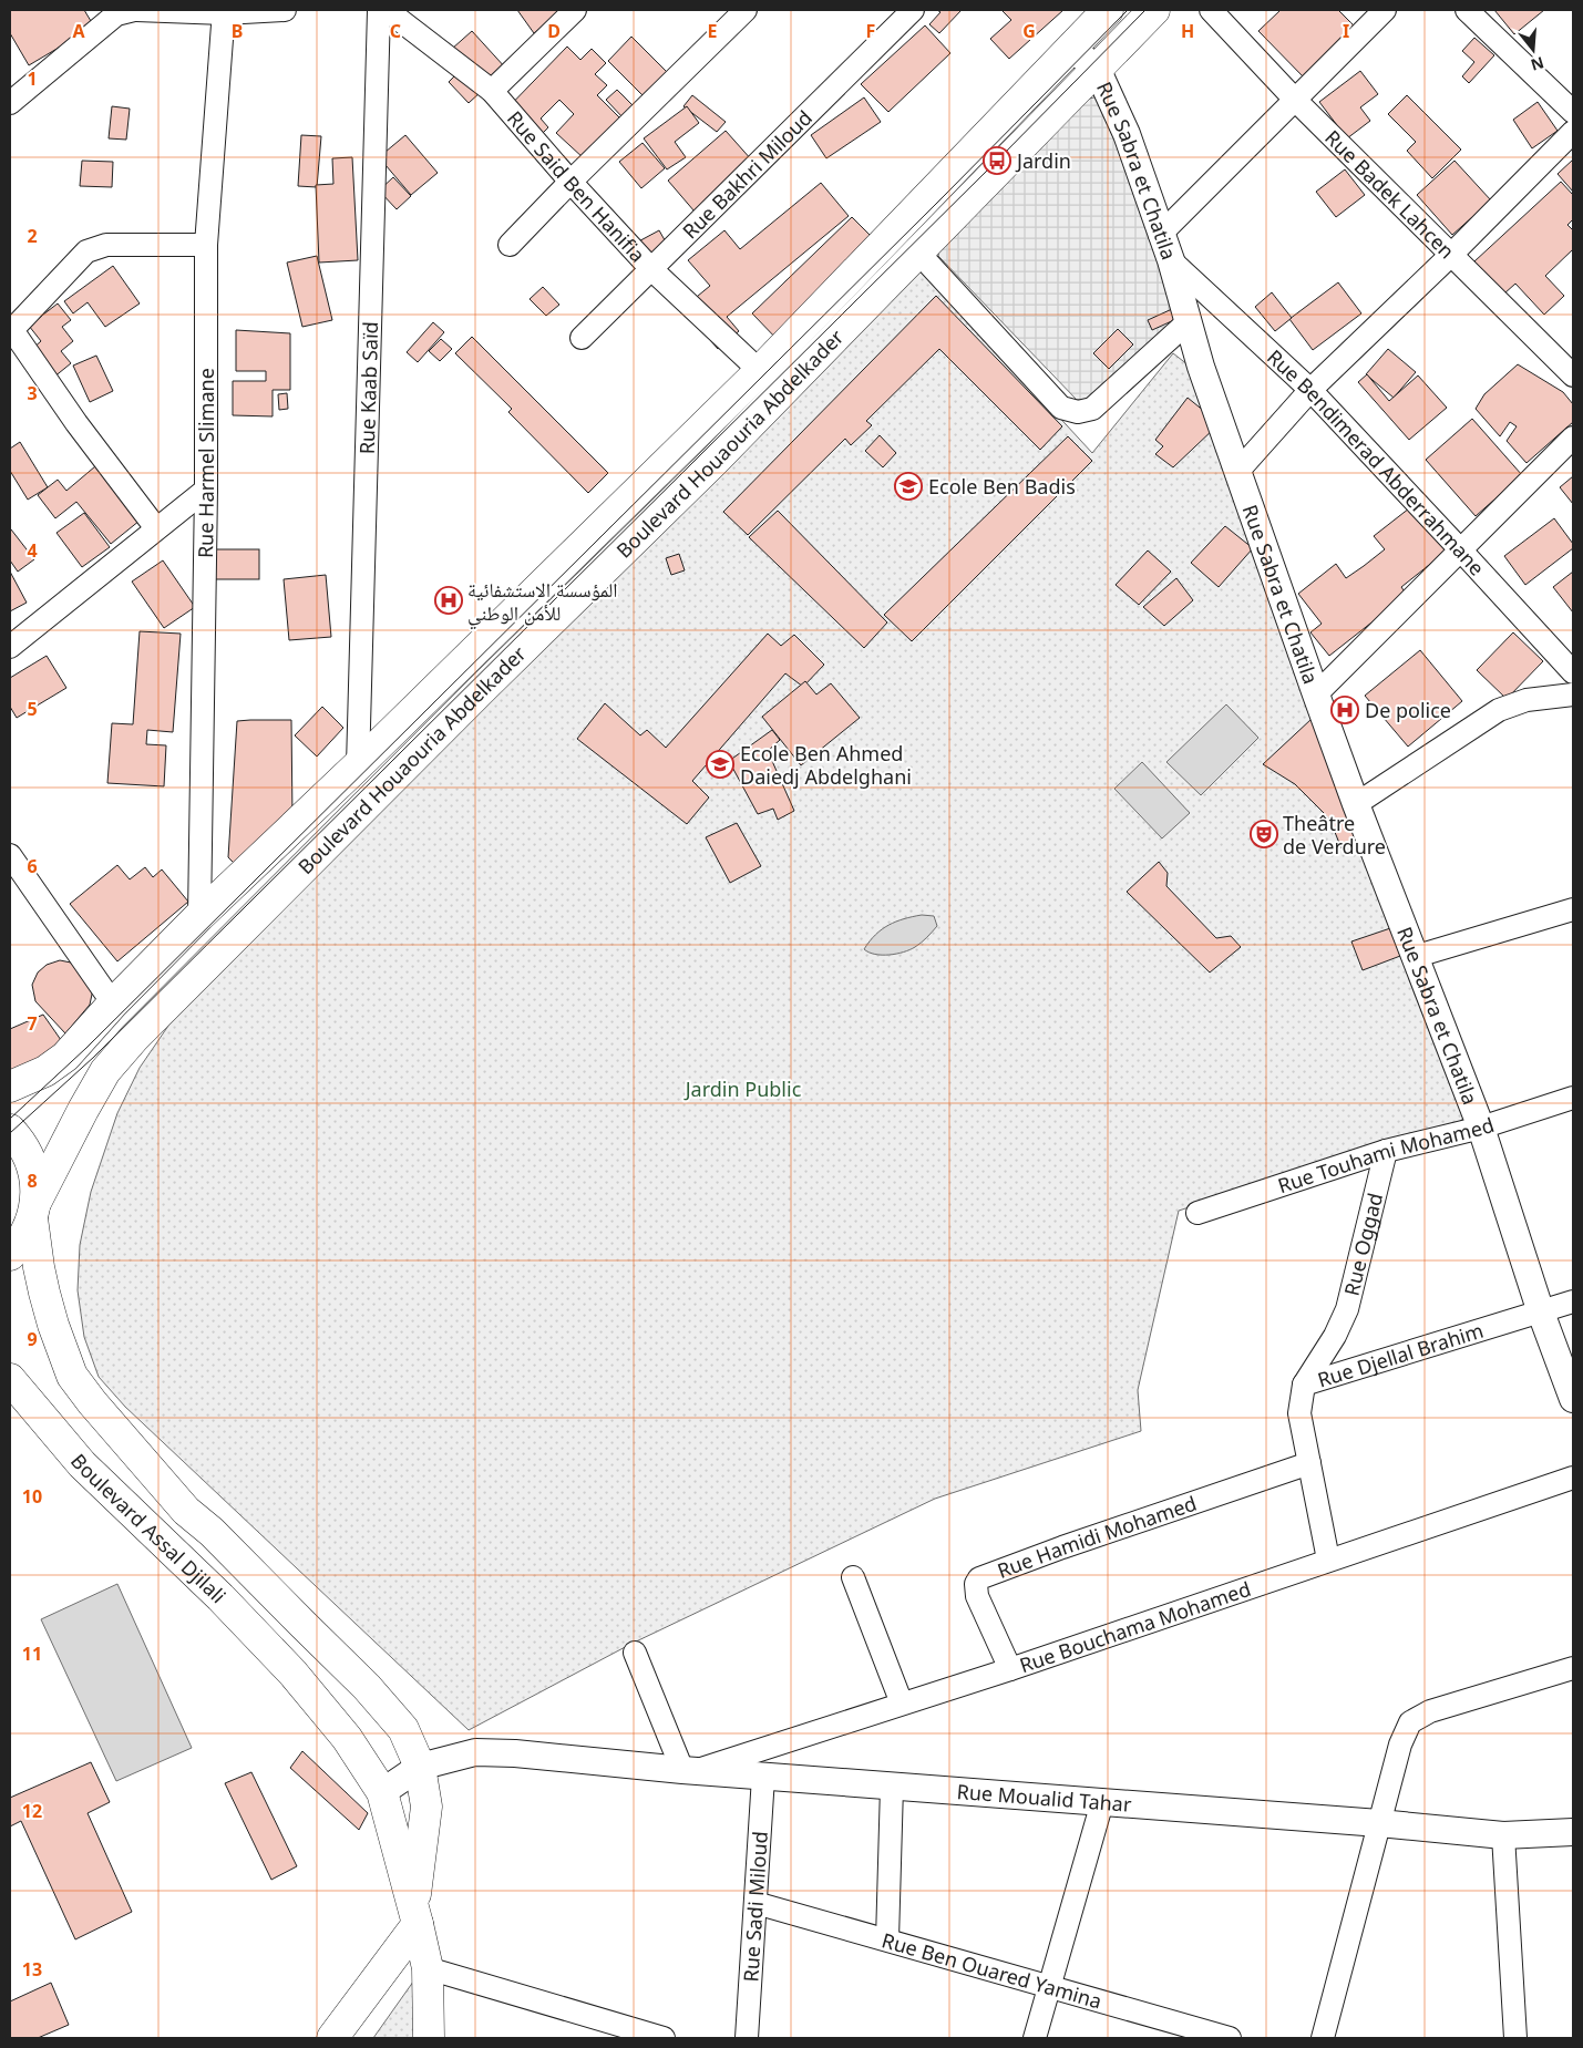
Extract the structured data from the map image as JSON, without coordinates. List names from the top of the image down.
{
  "streets": {
    "main road": ["Boulevard Houaouria Abdelkader", "Boulevard Assal Djilali"],
    "street": [
      "Rue Sabra et Chatila",
      "Rue Bakhri Miloud",
      "Rue Said Ben Hanifia",
      "Rue Badek Lahcen",
      "Rue Kaab Saïd",
      "Rue Harmel Slimane",
      "Rue Bendimerad Abderrahmane",
      "Rue Touhami Mohamed",
      "Rue Oggad",
      "Rue Djellal Brahim",
      "Rue Hamidi Mohamed",
      "Rue Bouchama Mohamed",
      "Rue Moualid Tahar",
      "Rue Sadi Miloud",
      "Rue Ben Ouared Yamina"
    ]
  },
  "crossings": [
    ["Rue Sabra et Chatila", "Boulevard Houaouria Abdelkader"],
    ["Rue Sabra et Chatila", "Rue Bendimerad Abderrahmane"],
    ["Rue Sabra et Chatila", "Rue Touhami Mohamed"],
    ["Rue Sabra et Chatila", "Rue Djellal Brahim"],
    ["Rue Bakhri Miloud", "Rue Said Ben Hanifia"],
    ["Rue Said Ben Hanifia", "Boulevard Houaouria Abdelkader"],
    ["Rue Kaab Saïd", "Boulevard Houaouria Abdelkader"],
    ["Boulevard Houaouria Abdelkader", "Rue Harmel Slimane"],
    ["Rue Touhami Mohamed", "Rue Oggad"],
    ["Rue Oggad", "Rue Djellal Brahim"],
    ["Rue Djellal Brahim", "Rue Hamidi Mohamed"],
    ["Rue Djellal Brahim", "Rue Bouchama Mohamed"],
    ["Boulevard Assal Djilali", "Rue Moualid Tahar"],
    ["Rue Hamidi Mohamed", "Rue Bouchama Mohamed"],
    ["Rue Bouchama Mohamed", "Rue Moualid Tahar"],
    ["Rue Moualid Tahar", "Rue Sadi Miloud"],
    ["Rue Sadi Miloud", "Rue Ben Ouared Yamina"]
  ],
  "parks": ["Jardin Public"],
  "places": {
    "bus stop": ["Jardin"],
    "school or university": ["Ecole Ben Badis", "Ecole Ben Ahmed Daiedj Abdelghani"],
    "hospital": ["المؤسسة الاستشفائية للأمن الوطني", "De police"],
    "theatre": ["Theâtre de Verdure"]
  },
  "north": "bottom",
  "grid": {
    "columns": [
      "A",
      "B",
      "C",
      "D",
      "E",
      "F",
      "G",
      "H",
      "I"
    ],
    "rows": [
      "1",
      "2",
      "3",
      "4",
      "5",
      "6",
      "7",
      "8",
      "9",
      "10",
      "11",
      "12",
      "13"
    ]
  }
}
